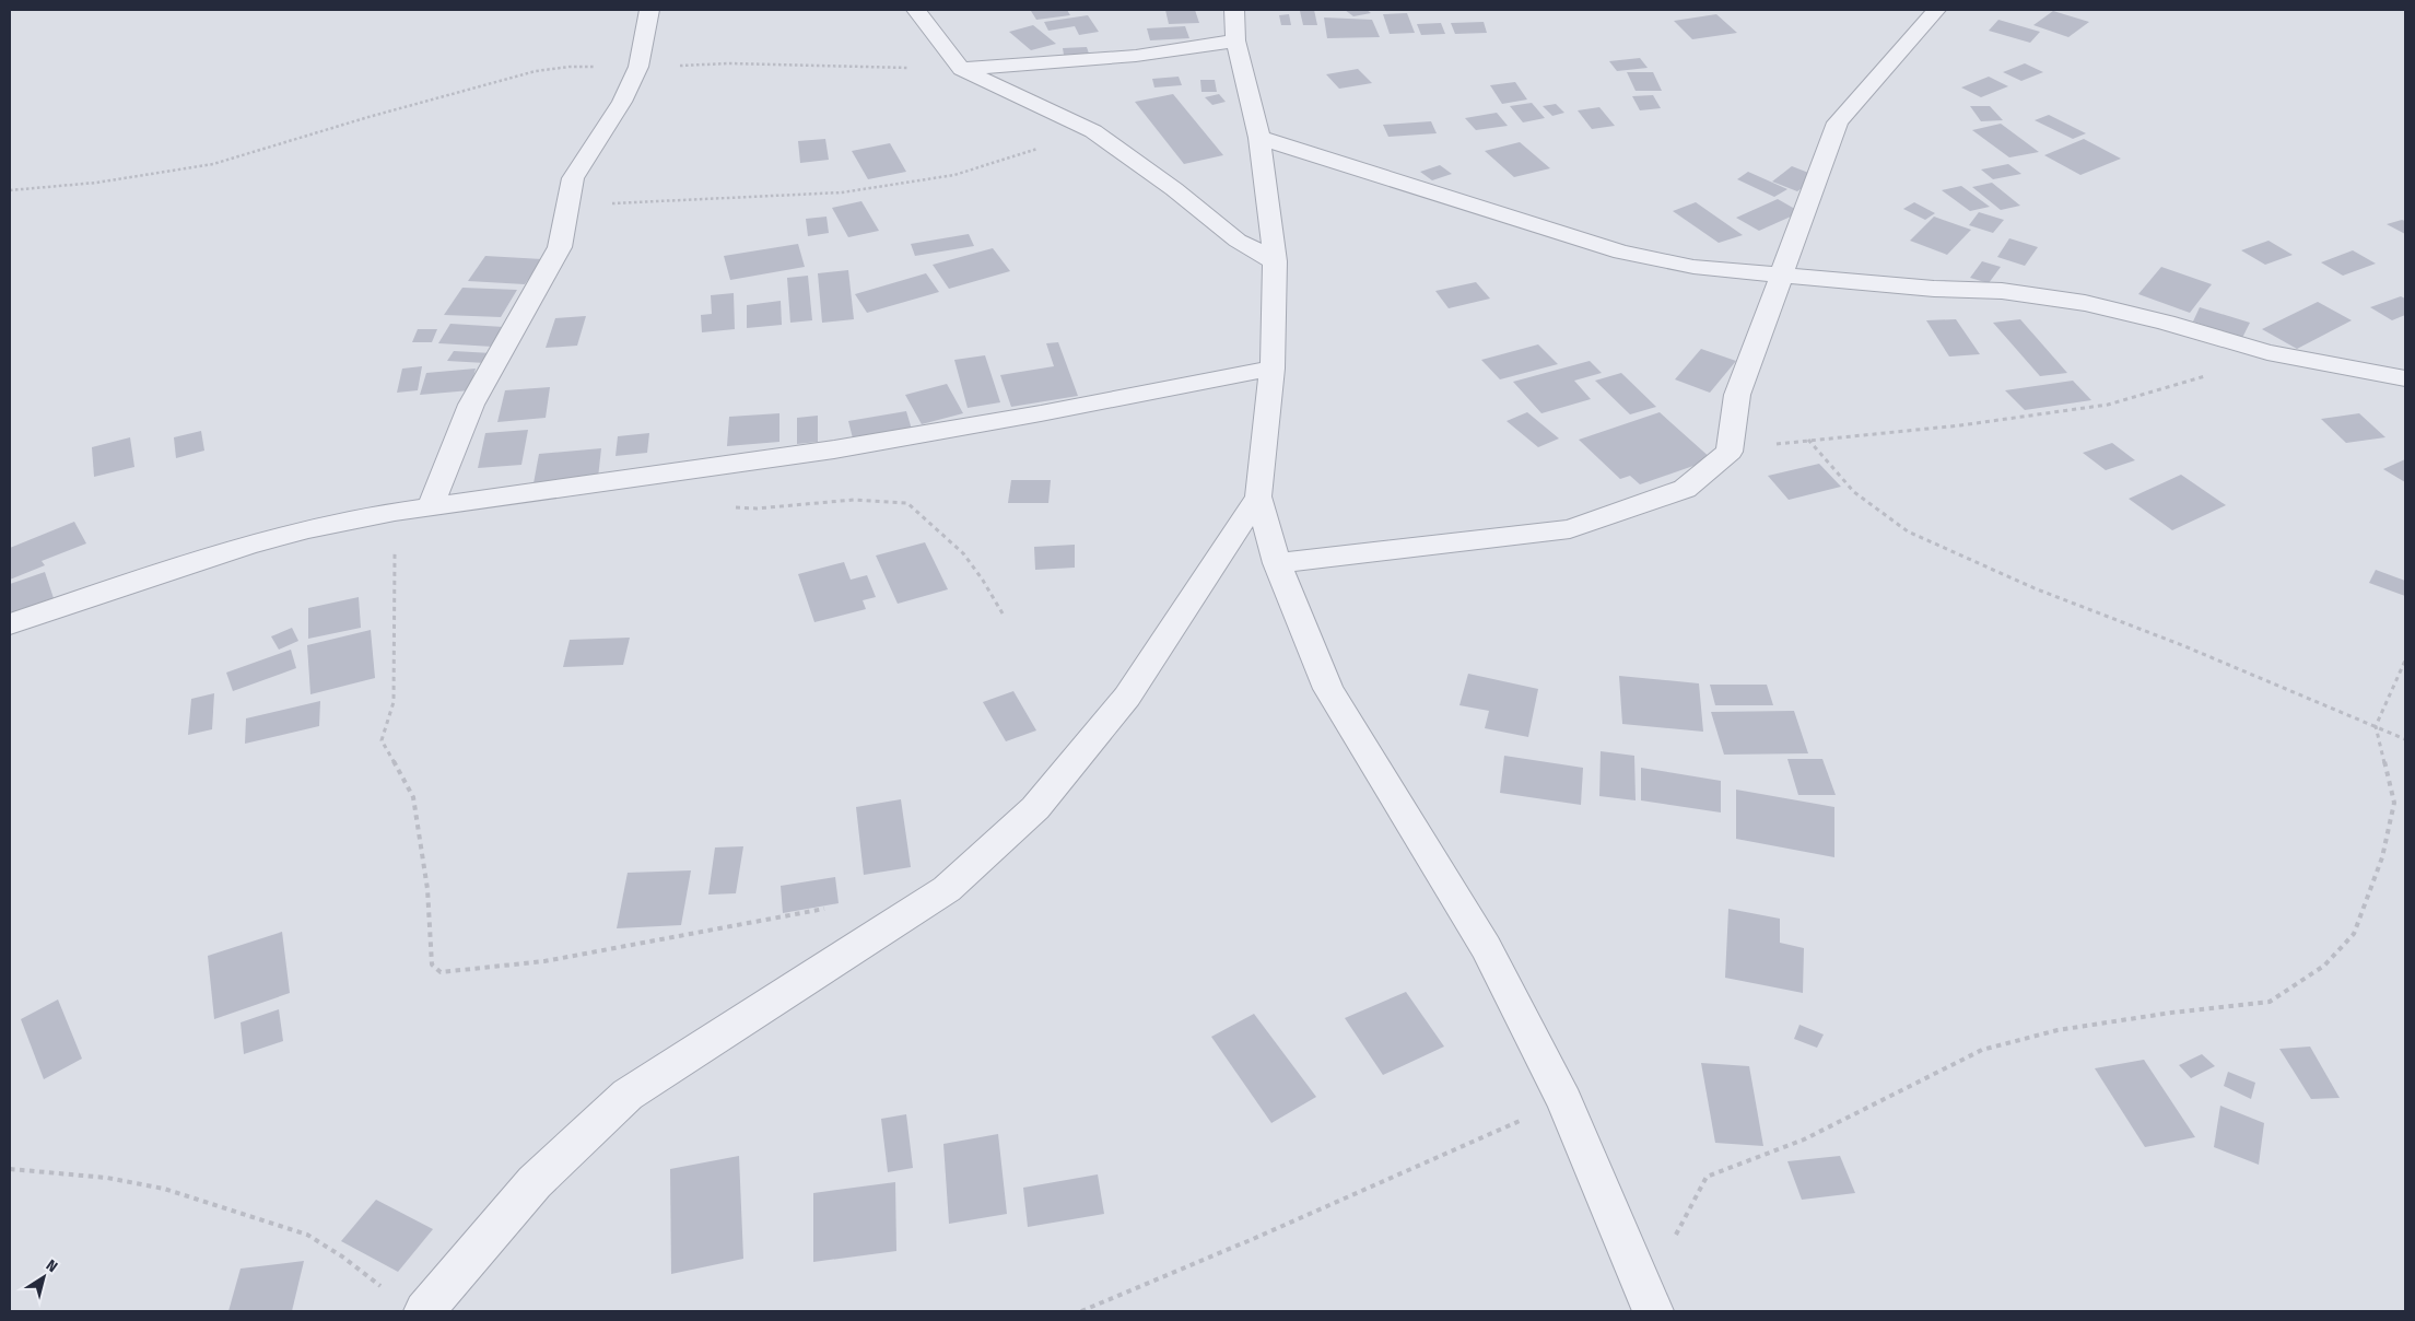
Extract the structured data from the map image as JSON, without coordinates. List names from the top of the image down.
{
  "north": "top right"
}
